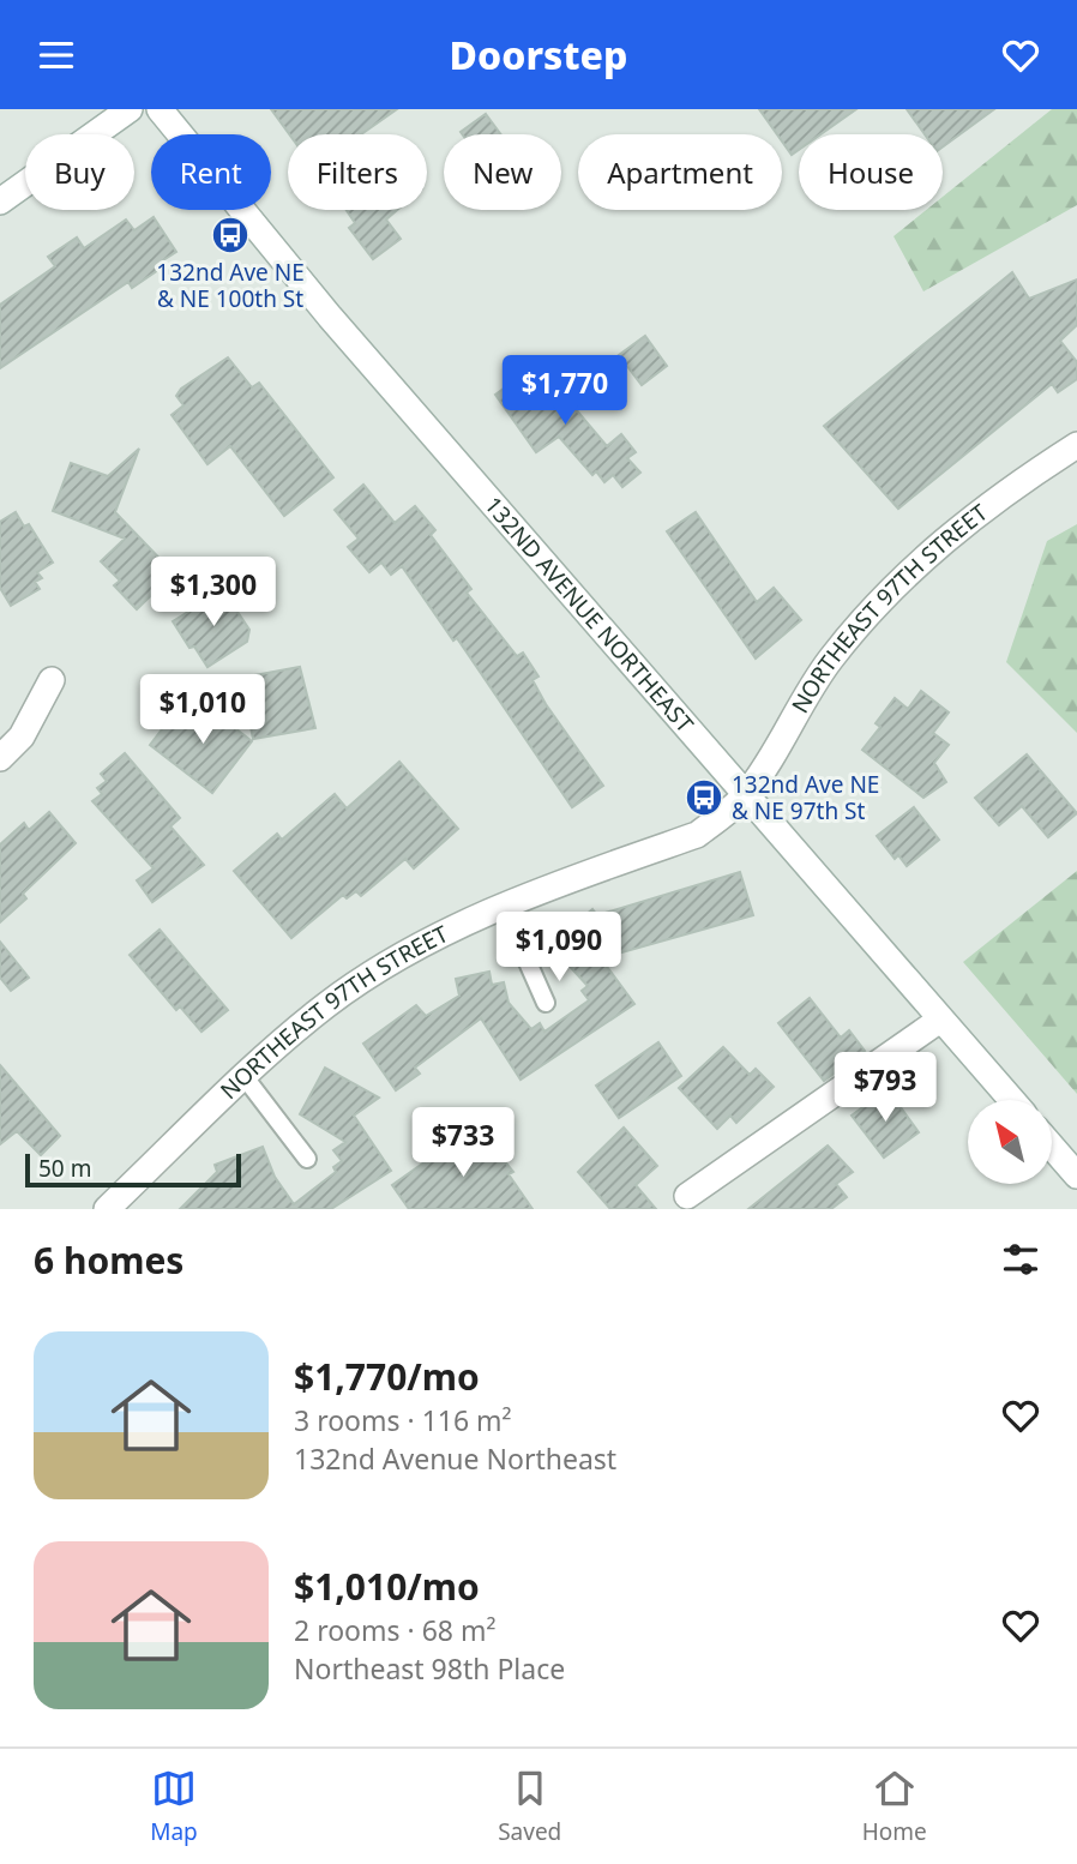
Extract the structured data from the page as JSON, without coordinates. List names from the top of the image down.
{
  "streets": {
    "street": ["NORTHEAST 97TH STREET", "132ND AVENUE NORTHEAST"]
  },
  "crossings": [
    ["NORTHEAST 97TH STREET", "132ND AVENUE NORTHEAST"]
  ],
  "places": {
    "bus stop": ["132nd Ave NE & NE 100th St", "132nd Ave NE & NE 97th St"]
  },
  "scale_bar": "50 m",
  "north": "top left",
  "page": {
    "header": "Doorstep",
    "chip": [
      "Buy",
      "Rent",
      "Filters",
      "New",
      "Apartment",
      "House"
    ],
    "price": [
      "$1,770",
      "$1,300",
      "$1,010",
      "$1,090",
      "$793",
      "$733"
    ],
    "scale": "50 m",
    "heading": "6 homes",
    "list": [
      {
        "name": "$1,770/mo",
        "note": "3 rooms · 116 m² · 132nd Avenue Northeast"
      },
      {
        "name": "$1,010/mo",
        "note": "2 rooms · 68 m² · Northeast 98th Place"
      }
    ],
    "tabs": ["Map", "Saved", "Home"]
  }
}
